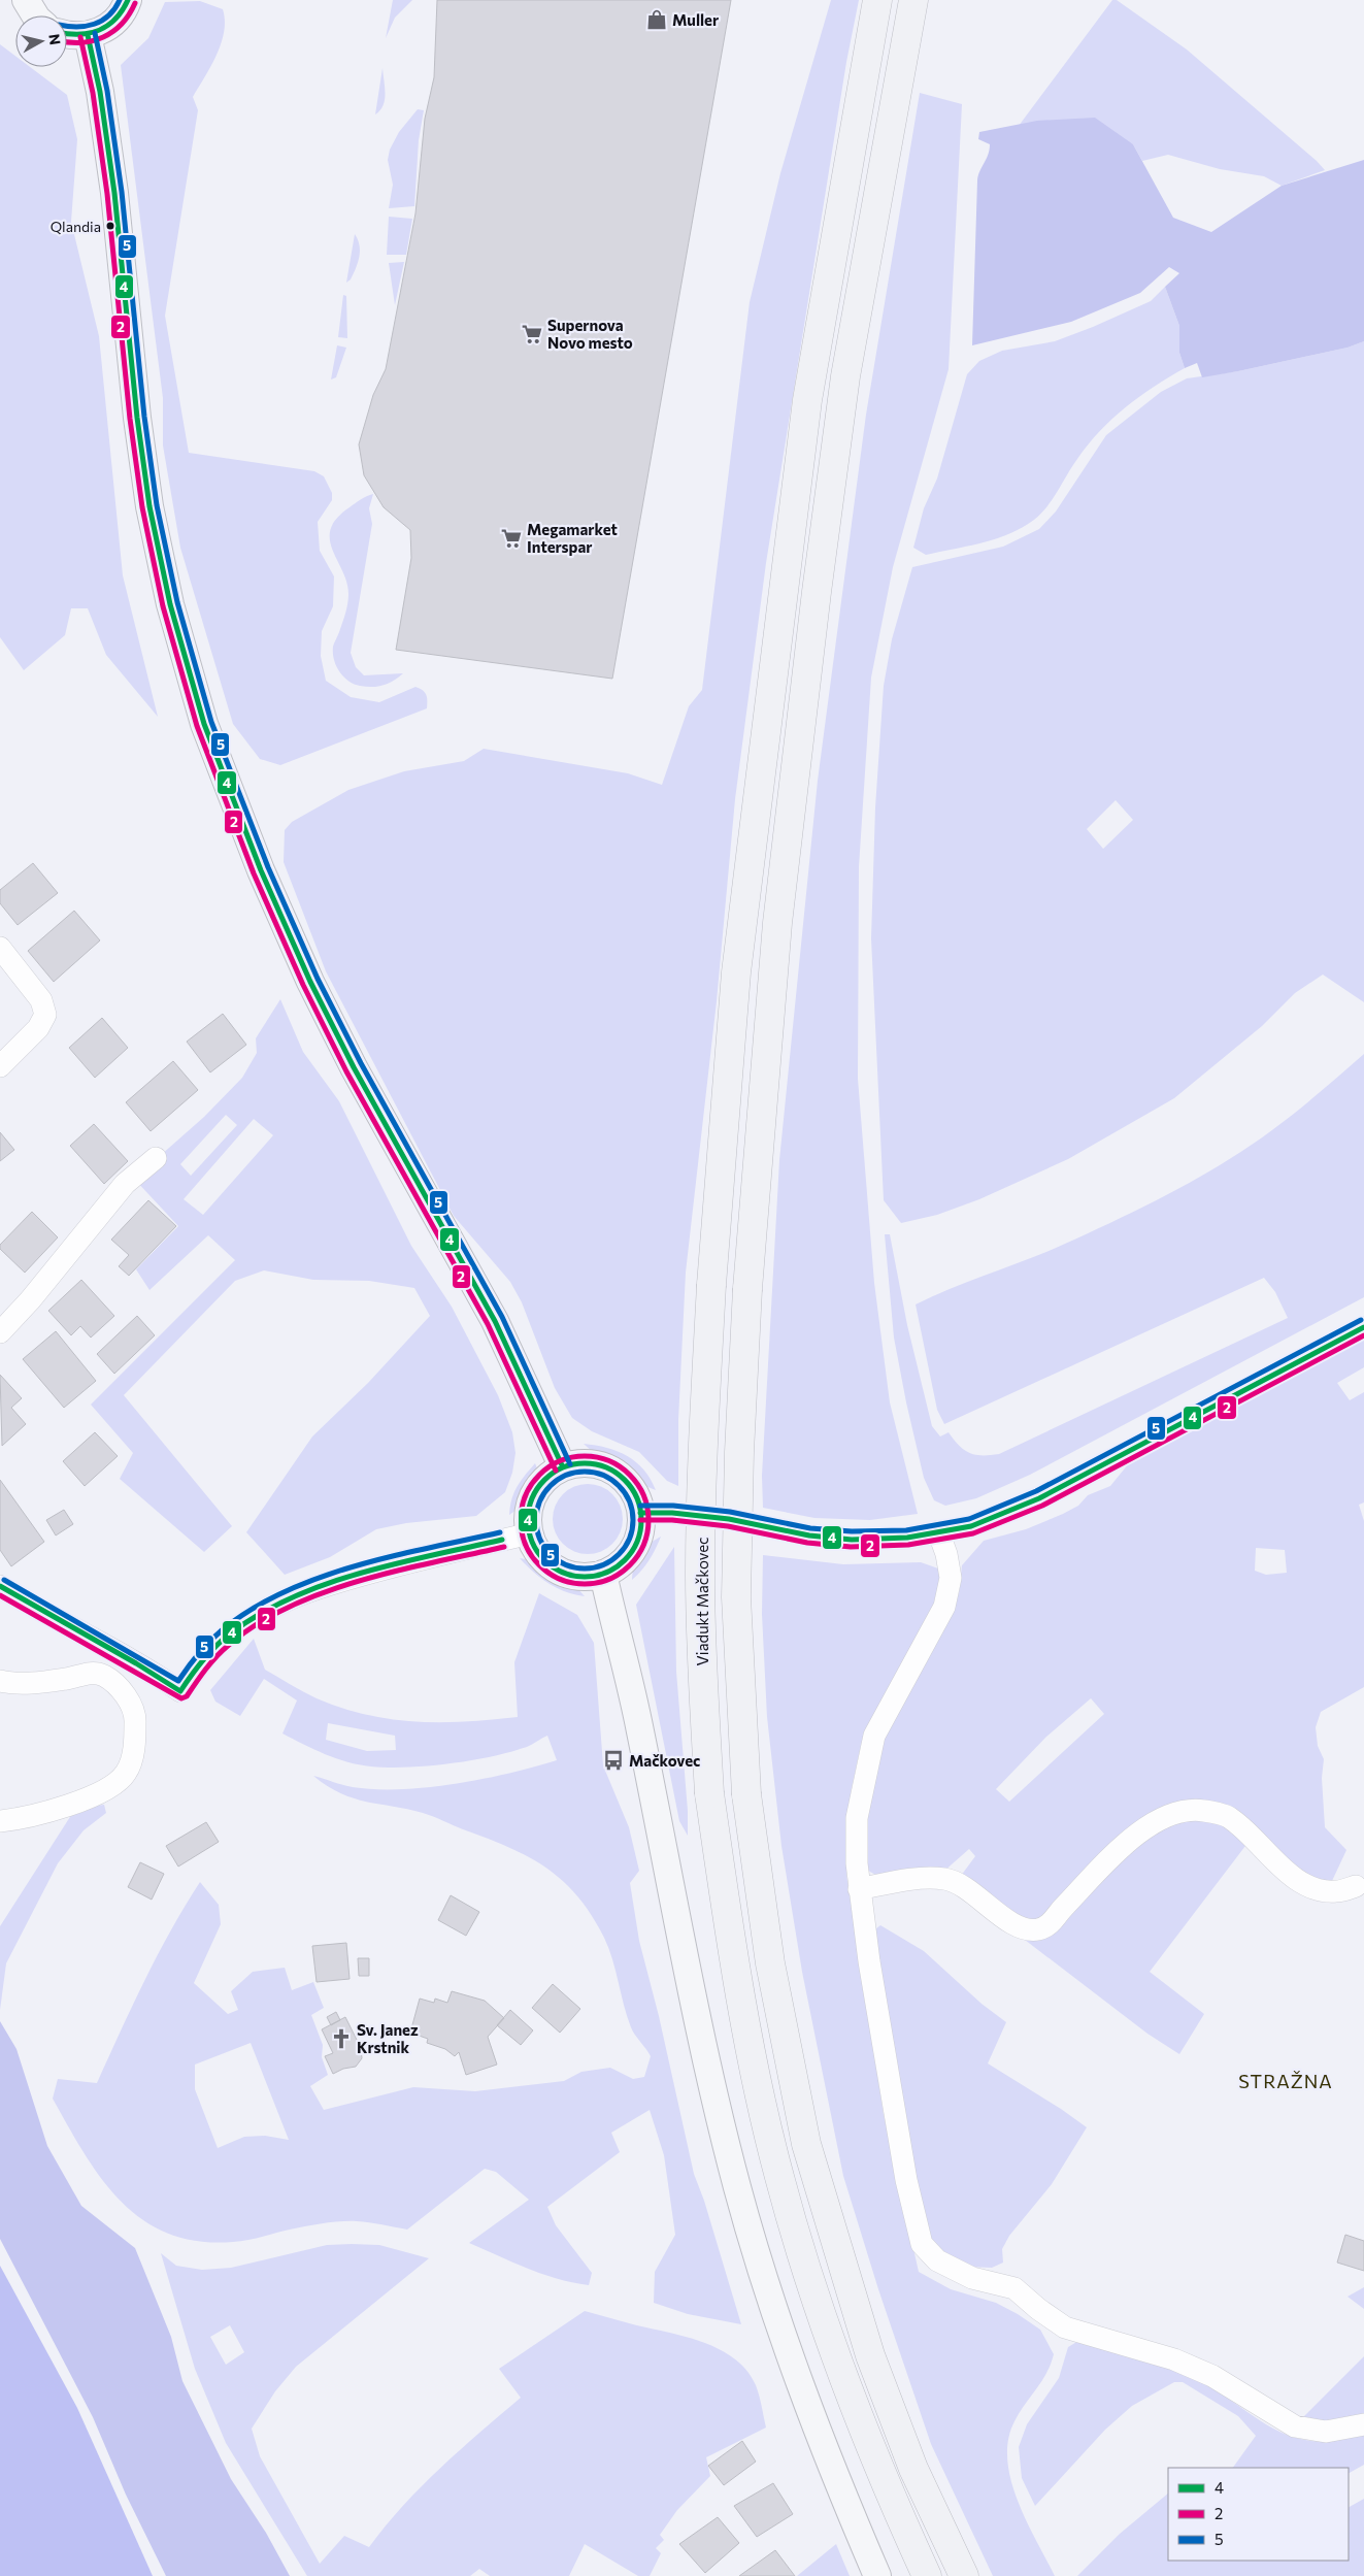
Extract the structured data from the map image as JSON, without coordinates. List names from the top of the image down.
{
  "streets": {
    "highway": ["Viadukt Mačkovec"]
  },
  "districts": ["STRAŽNA"],
  "places": {
    "shop": ["Muller"],
    "other": ["Qlandia"],
    "supermarket": ["Supernova Novo mesto", "Megamarket Interspar"],
    "bus stop": ["Mačkovec"],
    "church": ["Sv. Janez Krstnik"]
  },
  "lines": ["transit line 4", "transit line 5", "transit line 2"],
  "legend": ["4", "2", "5"],
  "north": "right"
}
